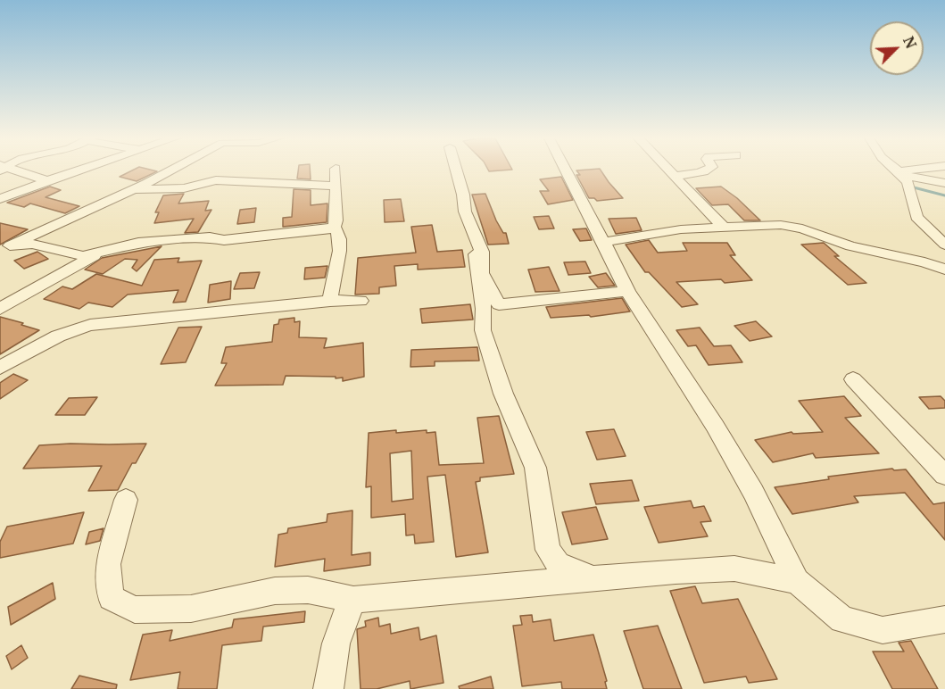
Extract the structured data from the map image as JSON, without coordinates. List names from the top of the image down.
{
  "north": "top right"
}
